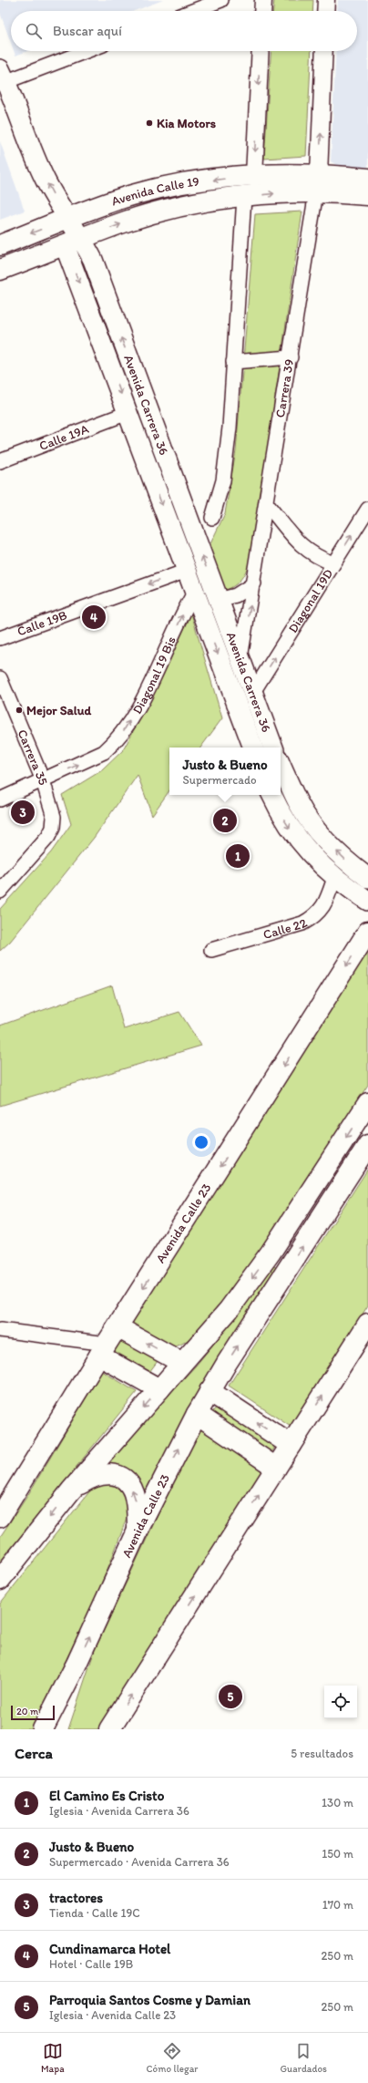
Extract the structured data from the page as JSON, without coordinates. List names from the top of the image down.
{
  "streets": {
    "main road": ["Avenida Calle 19", "Avenida Carrera 36", "Avenida Calle 23"],
    "street": [
      "Carrera 39",
      "Calle 19A",
      "Diagonal 19D",
      "Calle 19B",
      "Diagonal 19 Bis",
      "Carrera 35",
      "Calle 22"
    ]
  },
  "crossings": [
    ["Avenida Calle 19", "Carrera 39"],
    ["Avenida Calle 19", "Avenida Carrera 36"],
    ["Carrera 39", "Avenida Carrera 36"],
    ["Avenida Carrera 36", "Calle 19A"],
    ["Avenida Carrera 36", "Diagonal 19D"],
    ["Avenida Carrera 36", "Calle 19B"],
    ["Avenida Carrera 36", "Diagonal 19 Bis"],
    ["Diagonal 19 Bis", "Carrera 35"]
  ],
  "one_way": ["Diagonal 19D", "Calle 19B", "Diagonal 19 Bis"],
  "places": ["Kia Motors", "Mejor Salud"],
  "scale_bar": "20 m",
  "page": {
    "search": "Buscar aquí",
    "pins": [
      "4",
      "3",
      "2",
      "1",
      "5"
    ],
    "popup": ["Justo & Bueno", "Supermercado"],
    "scale": "20 m",
    "heading": ["Cerca", "5 resultados"],
    "list": [
      {
        "mark": "1",
        "name": "El Camino Es Cristo",
        "note": "Iglesia · Avenida Carrera 36",
        "value": "130 m"
      },
      {
        "mark": "2",
        "name": "Justo & Bueno",
        "note": "Supermercado · Avenida Carrera 36",
        "value": "150 m"
      },
      {
        "mark": "3",
        "name": "tractores",
        "note": "Tienda · Calle 19C",
        "value": "170 m"
      },
      {
        "mark": "4",
        "name": "Cundinamarca Hotel",
        "note": "Hotel · Calle 19B",
        "value": "250 m"
      },
      {
        "mark": "5",
        "name": "Parroquia Santos Cosme y Damian",
        "note": "Iglesia · Avenida Calle 23",
        "value": "250 m"
      }
    ],
    "nav": ["Mapa", "Cómo llegar", "Guardados"]
  }
}
